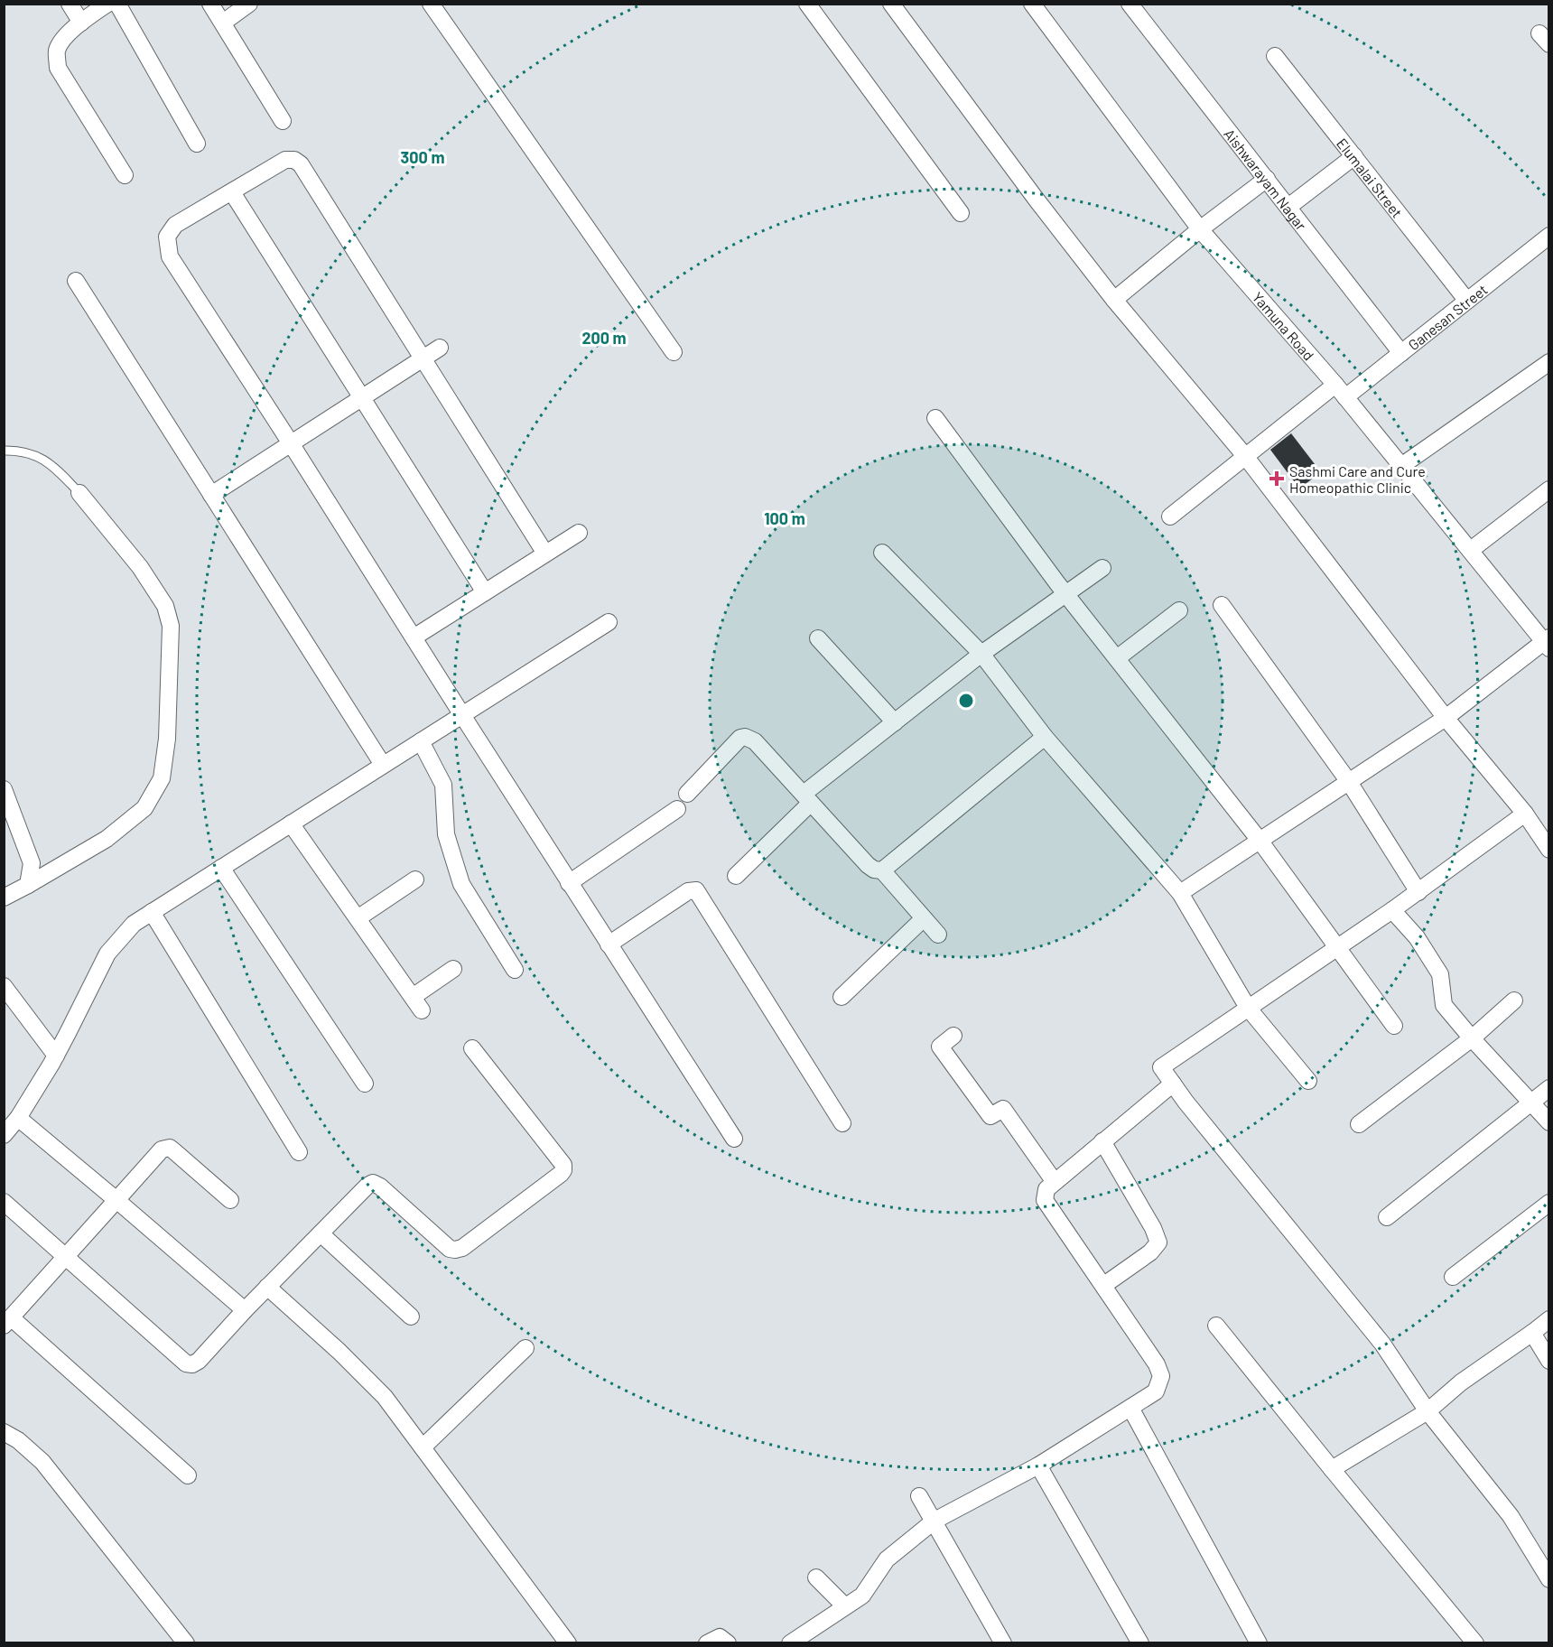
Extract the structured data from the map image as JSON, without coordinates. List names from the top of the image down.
{
  "streets": {
    "street": [
      "Aishwarayam Nagar",
      "Elumalai Street",
      "Ganesan Street",
      "Yamuna Road"
    ]
  },
  "crossings": [
    ["Aishwarayam Nagar", "Ganesan Street"],
    ["Elumalai Street", "Ganesan Street"],
    ["Ganesan Street", "Yamuna Road"]
  ],
  "places": {
    "health": ["Sashmi Care and Cure Homeopathic Clinic"]
  },
  "rings": ["300 m", "200 m", "100 m"]
}
